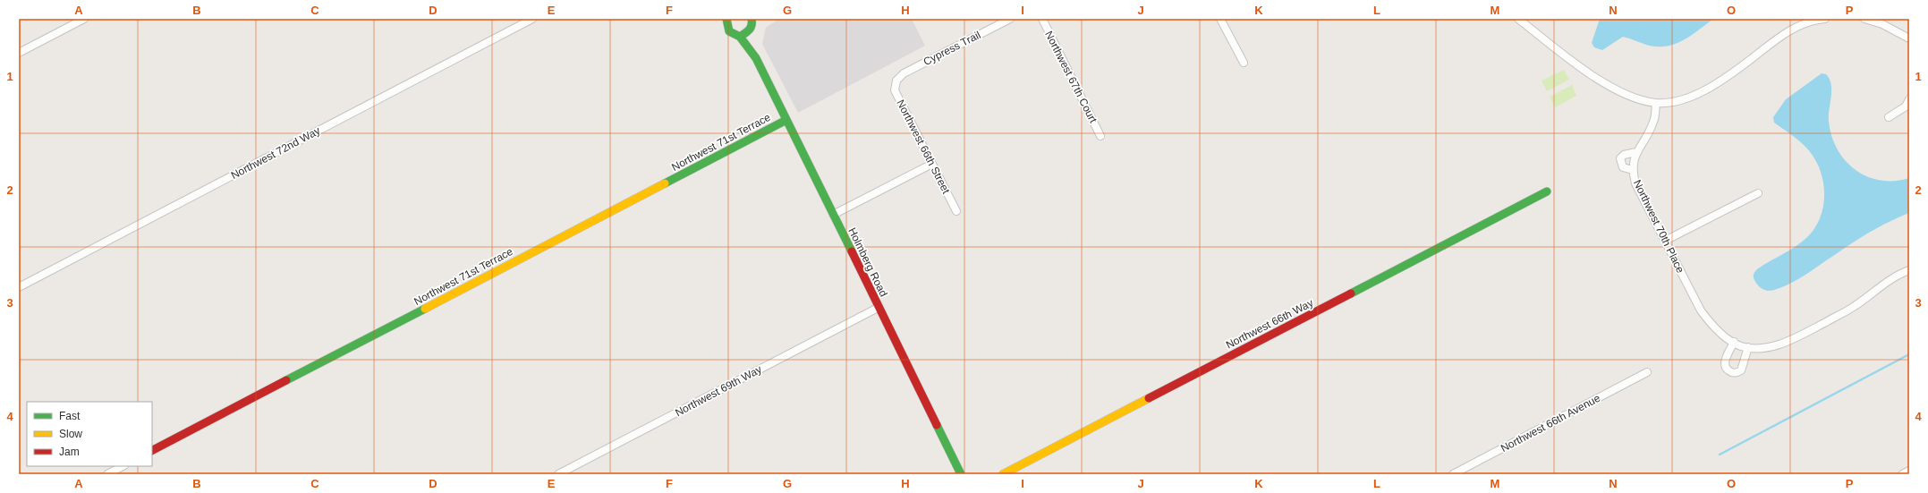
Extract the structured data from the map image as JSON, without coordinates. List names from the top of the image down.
{
  "streets": {
    "street": [
      "Cypress Trail",
      "Northwest 67th Court",
      "Northwest 71st Terrace",
      "Northwest 66th Street",
      "Northwest 72nd Way",
      "Northwest 70th Place",
      "Holmberg Road",
      "Northwest 66th Way",
      "Northwest 69th Way",
      "Northwest 66th Avenue"
    ]
  },
  "crossings": [
    ["Cypress Trail", "Northwest 66th Street"],
    ["Northwest 71st Terrace", "Holmberg Road"],
    ["Holmberg Road", "Northwest 69th Way"]
  ],
  "legend": ["Fast", "Slow", "Jam"],
  "grid": {
    "columns": [
      "A",
      "B",
      "C",
      "D",
      "E",
      "F",
      "G",
      "H",
      "I",
      "J",
      "K",
      "L",
      "M",
      "N",
      "O",
      "P"
    ],
    "rows": [
      "1",
      "2",
      "3",
      "4"
    ]
  }
}
